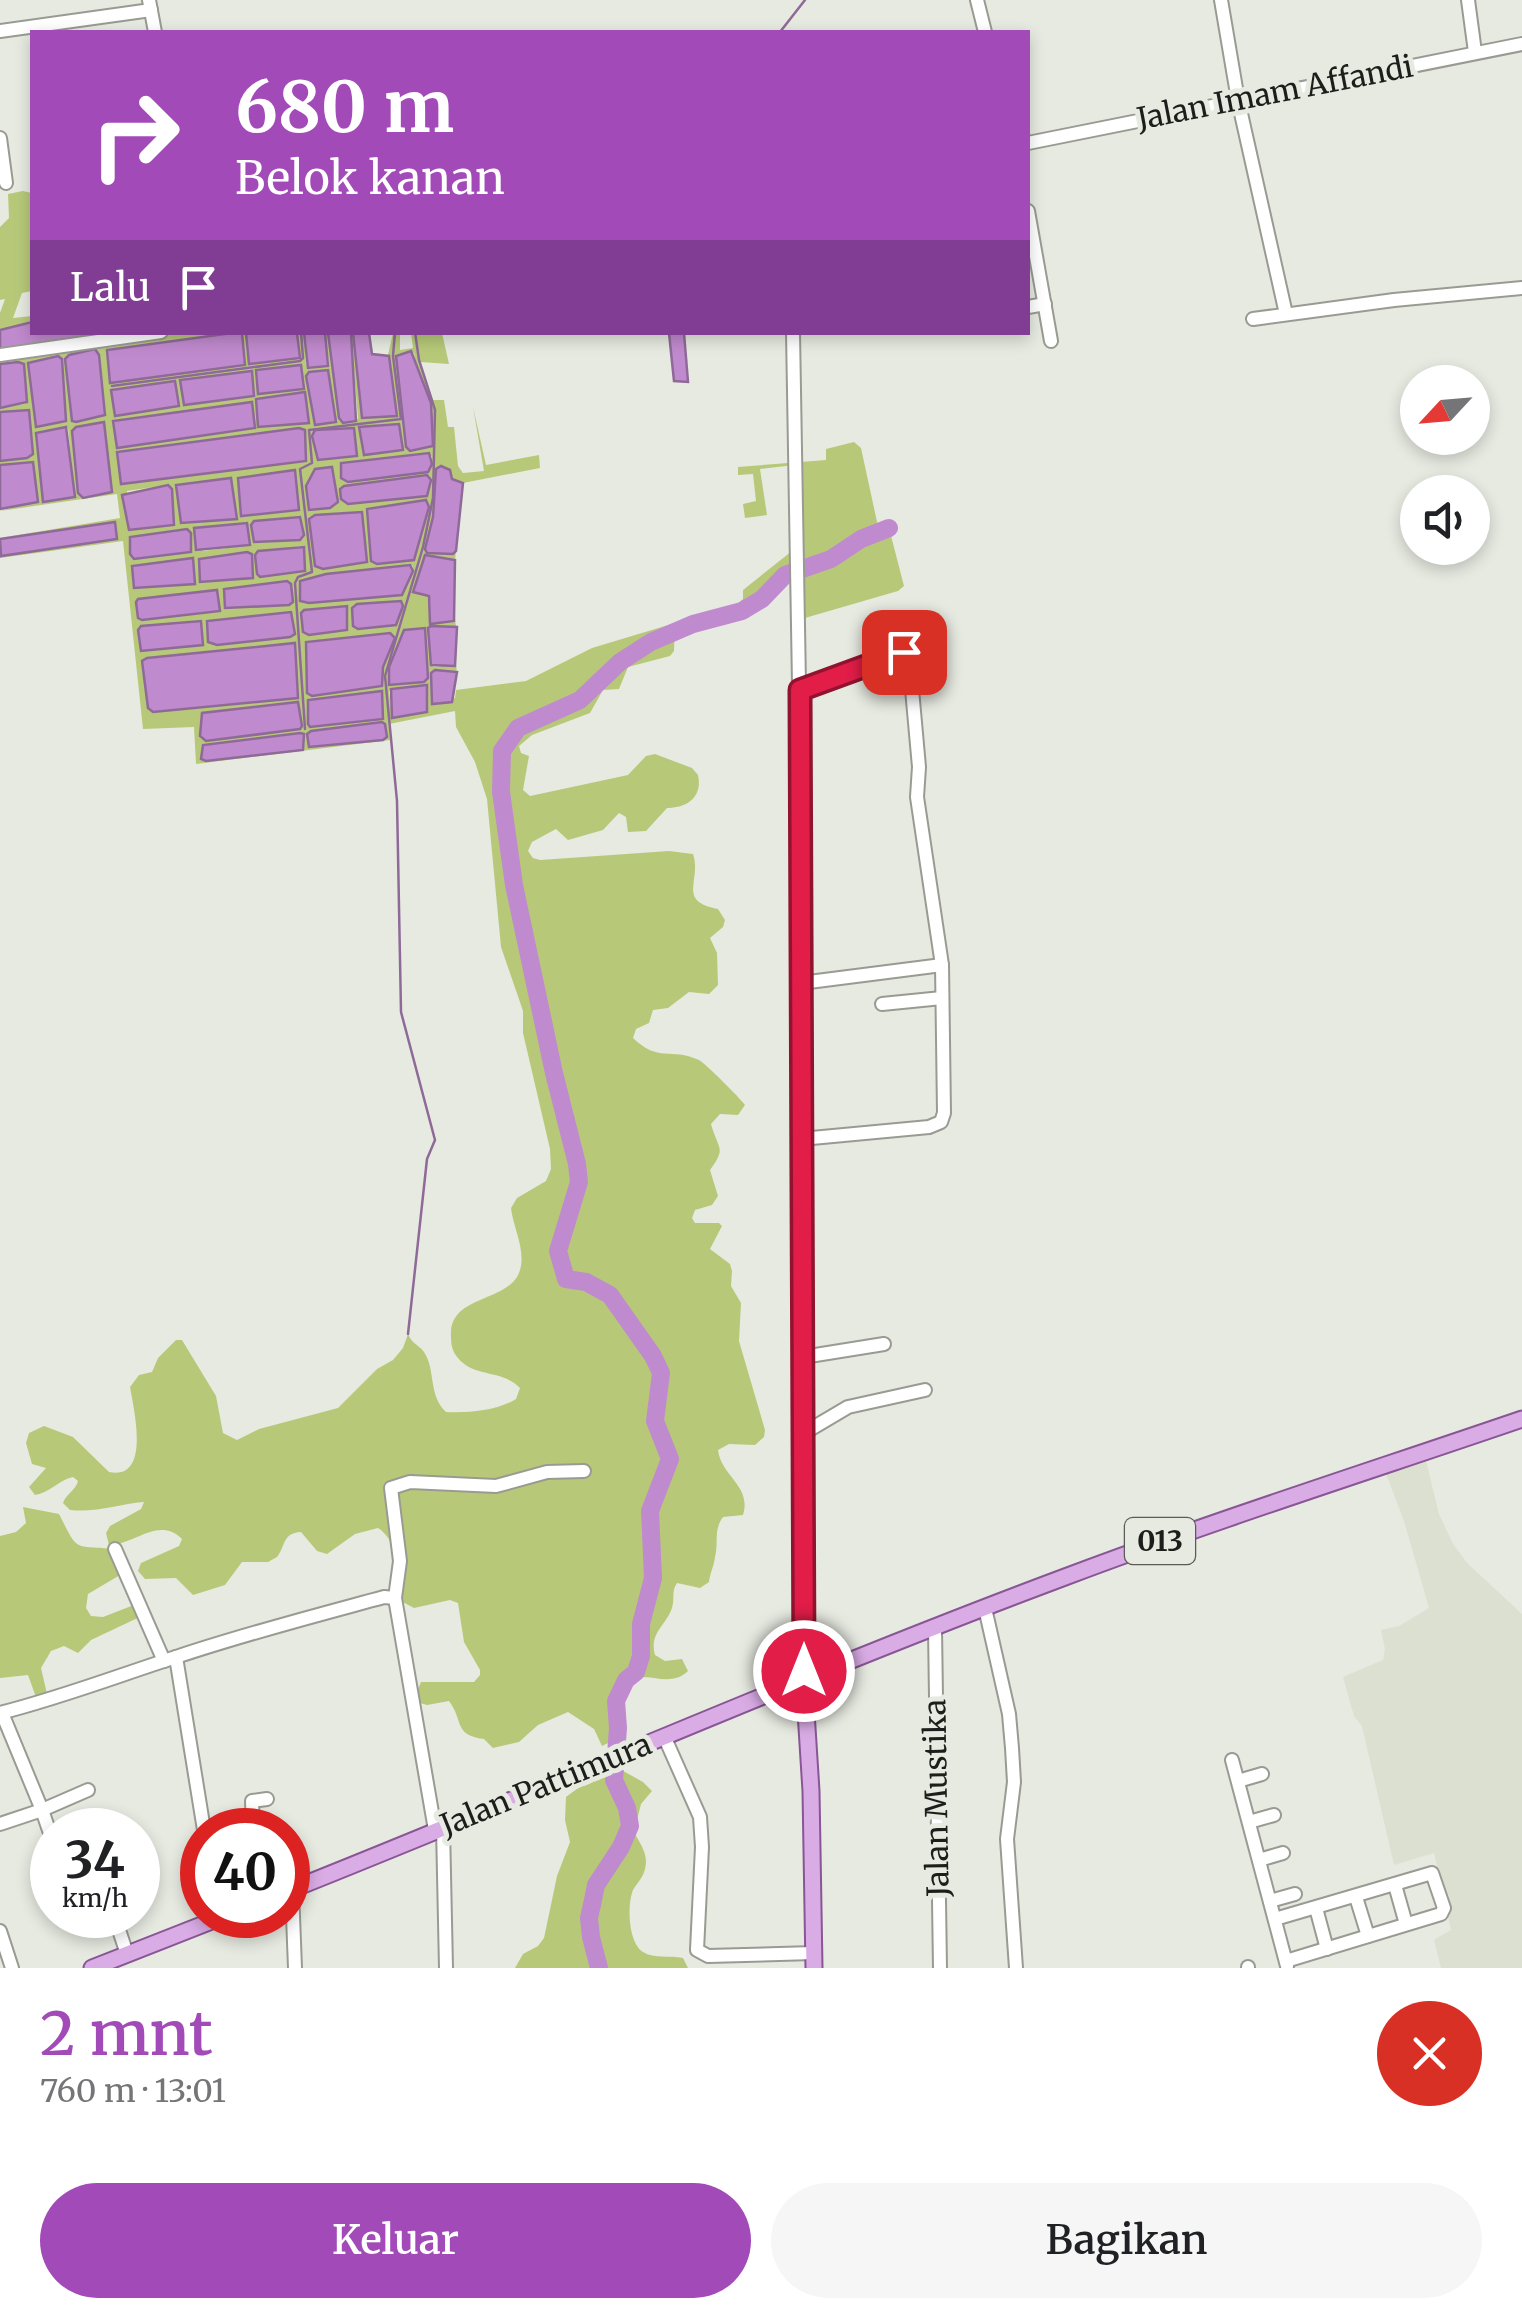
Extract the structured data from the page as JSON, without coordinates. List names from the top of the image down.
{
  "streets": {
    "main road": ["013", "Jalan Pattimura"],
    "street": ["Jalan Imam Affandi", "Jalan Mustika"]
  },
  "crossings": [
    ["013", "Jalan Pattimura"],
    ["013", "Jalan Mustika"]
  ],
  "north": "bottom left",
  "page": {
    "turn": ["680 m", "Belok kanan"],
    "then": "Lalu",
    "speed": "34 km/h",
    "limit": "40",
    "heading": ["2 mnt", "760 m · 13:01"],
    "buttons": ["Keluar", "Bagikan"]
  }
}
